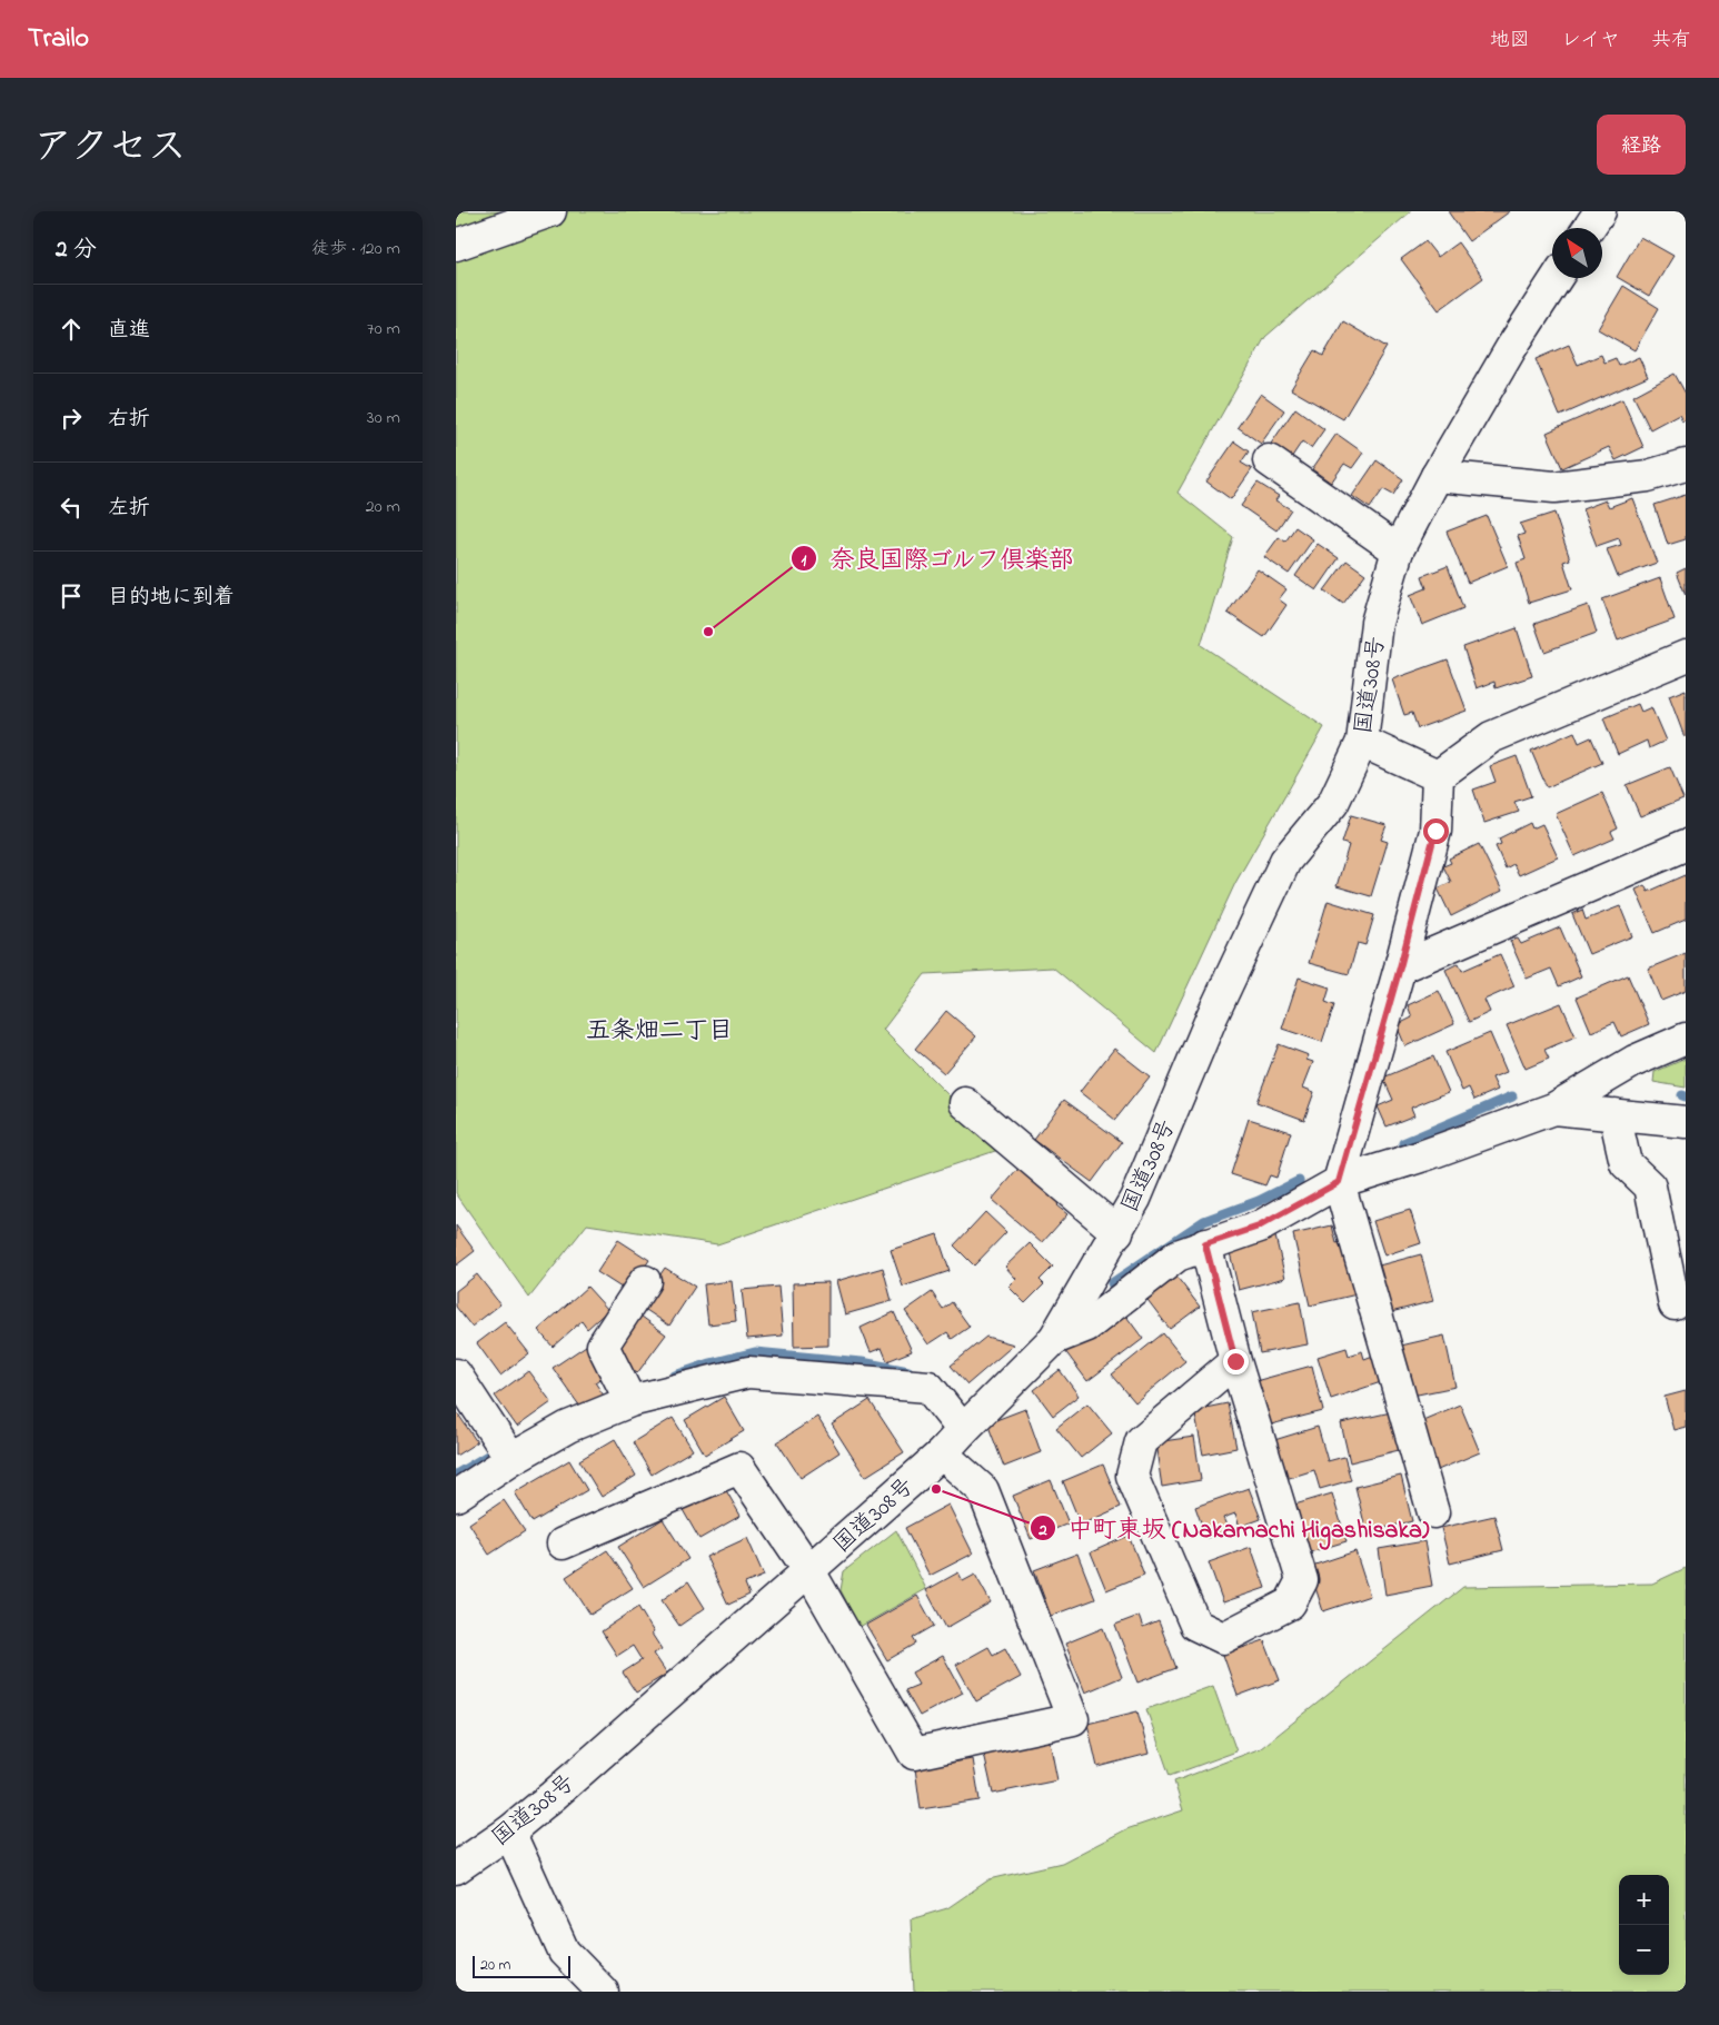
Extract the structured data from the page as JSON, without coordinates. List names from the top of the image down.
{
  "streets": {
    "main road": ["国道308号"]
  },
  "districts": ["五条畑二丁目"],
  "places": ["奈良国際ゴルフ倶楽部", "中町東坂 (Nakamachi Higashisaka)"],
  "scale_bar": "20 m",
  "north": "top left",
  "page": {
    "header": "Trailo",
    "nav": ["地図", "レイヤ", "共有"],
    "title": "アクセス",
    "buttons": "経路",
    "heading": ["2 分", "徒歩 · 120 m"],
    "list": [
      ["直進", "70 m"],
      ["右折", "30 m"],
      ["左折", "20 m"],
      "目的地に到着"
    ],
    "map_buttons": ["+", "−"],
    "scale": "20 m"
  }
}
